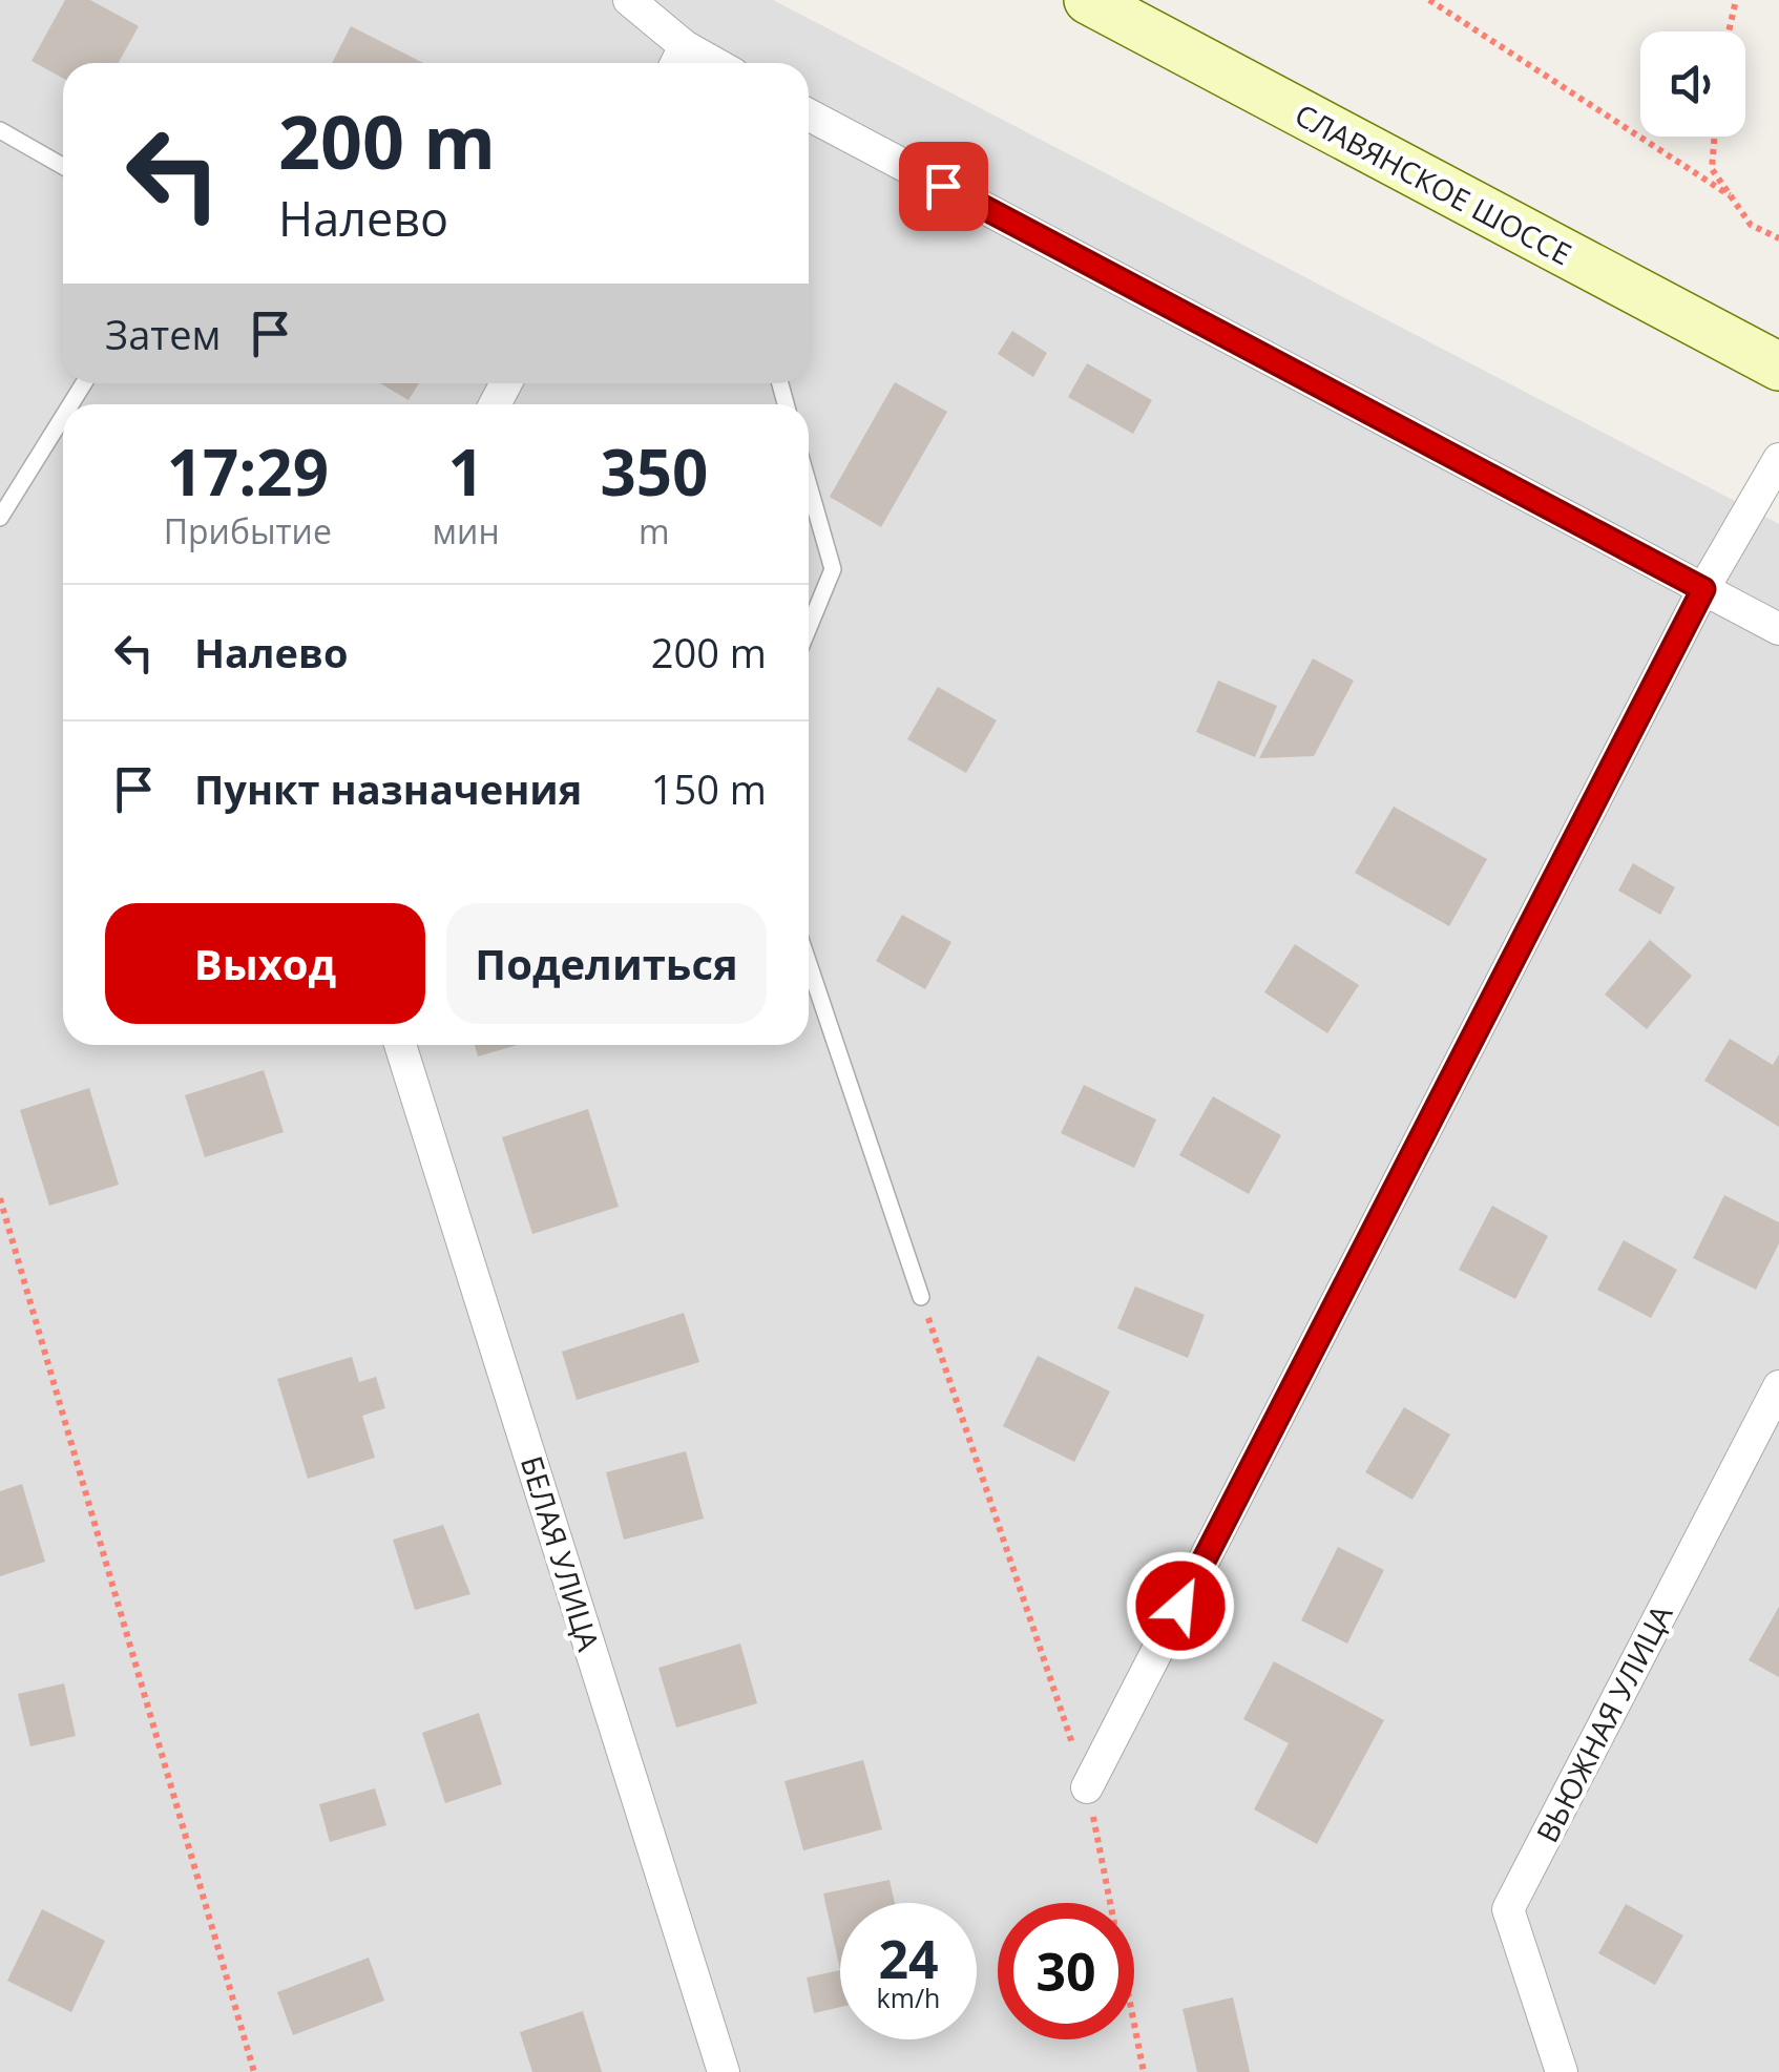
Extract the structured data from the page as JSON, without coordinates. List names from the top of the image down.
{
  "streets": {
    "main road": ["СЛАВЯНСКОЕ ШОССЕ"],
    "street": ["БЕЛАЯ УЛИЦА", "ВЬЮЖНАЯ УЛИЦА"]
  },
  "page": {
    "turn": ["200 m", "Налево"],
    "then": "Затем",
    "eta": [
      "17:29",
      "Прибытие",
      "1",
      "мин",
      "350",
      "m"
    ],
    "list": [
      {
        "name": "Налево",
        "value": "200 m"
      },
      {
        "name": "Пункт назначения",
        "value": "150 m"
      }
    ],
    "buttons": ["Выход", "Поделиться"],
    "speed": "24 km/h",
    "limit": "30"
  }
}
